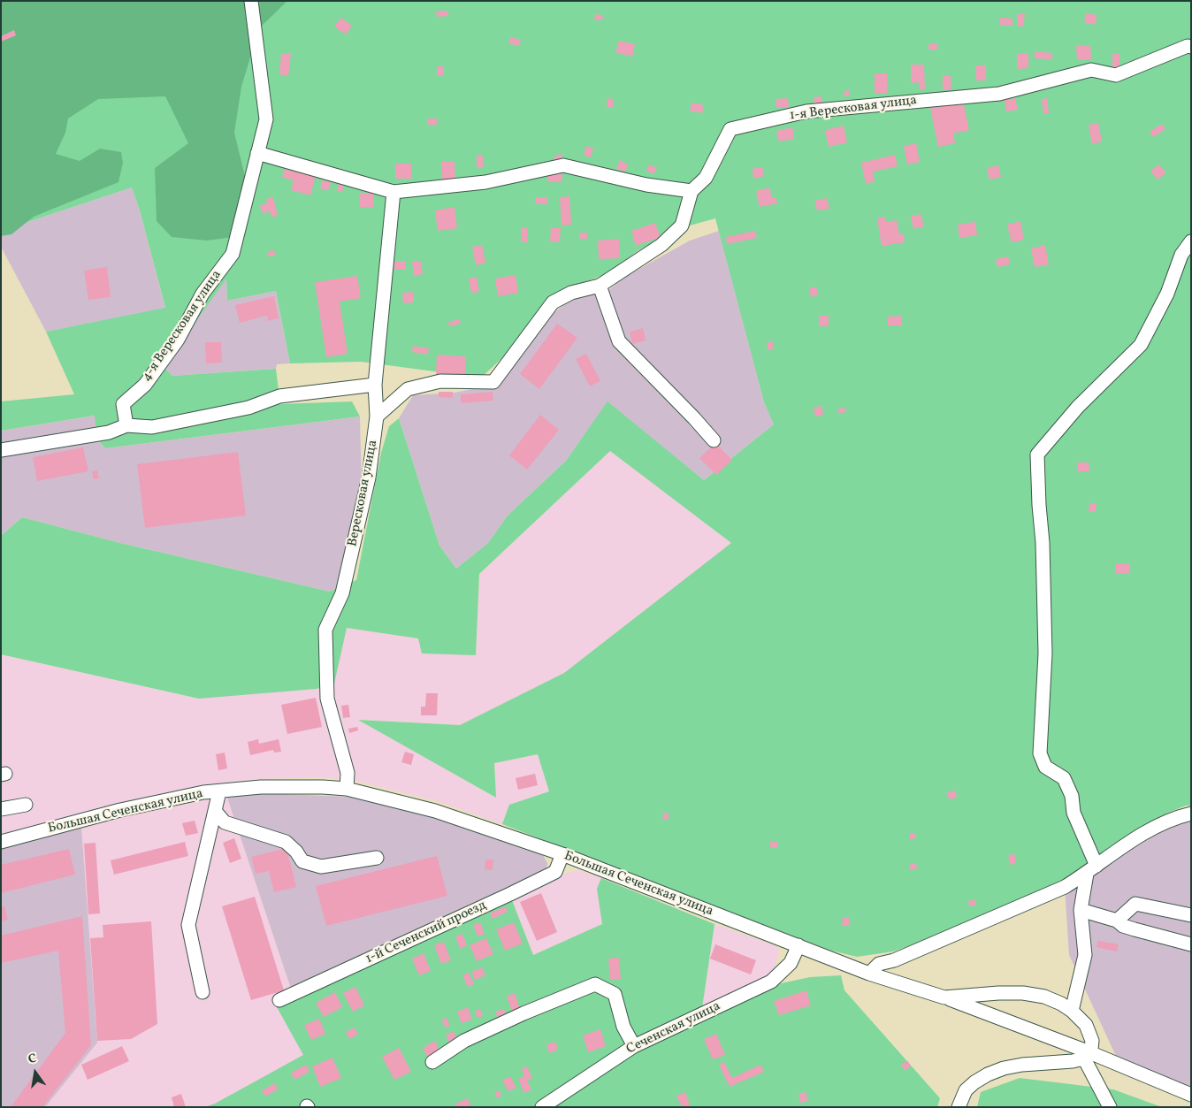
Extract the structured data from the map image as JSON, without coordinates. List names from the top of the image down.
{
  "streets": {
    "street": [
      "1-я Вересковая улица",
      "4-я Вересковая улица",
      "Вересковая улица",
      "Большая Сеченская улица",
      "1-й Сеченский проезд",
      "Сеченская улица"
    ]
  },
  "crossings": [
    ["1-я Вересковая улица", "Вересковая улица"],
    ["Вересковая улица", "Большая Сеченская улица"],
    ["Большая Сеченская улица", "1-й Сеченский проезд"],
    ["Большая Сеченская улица", "Сеченская улица"]
  ],
  "north": "top"
}
